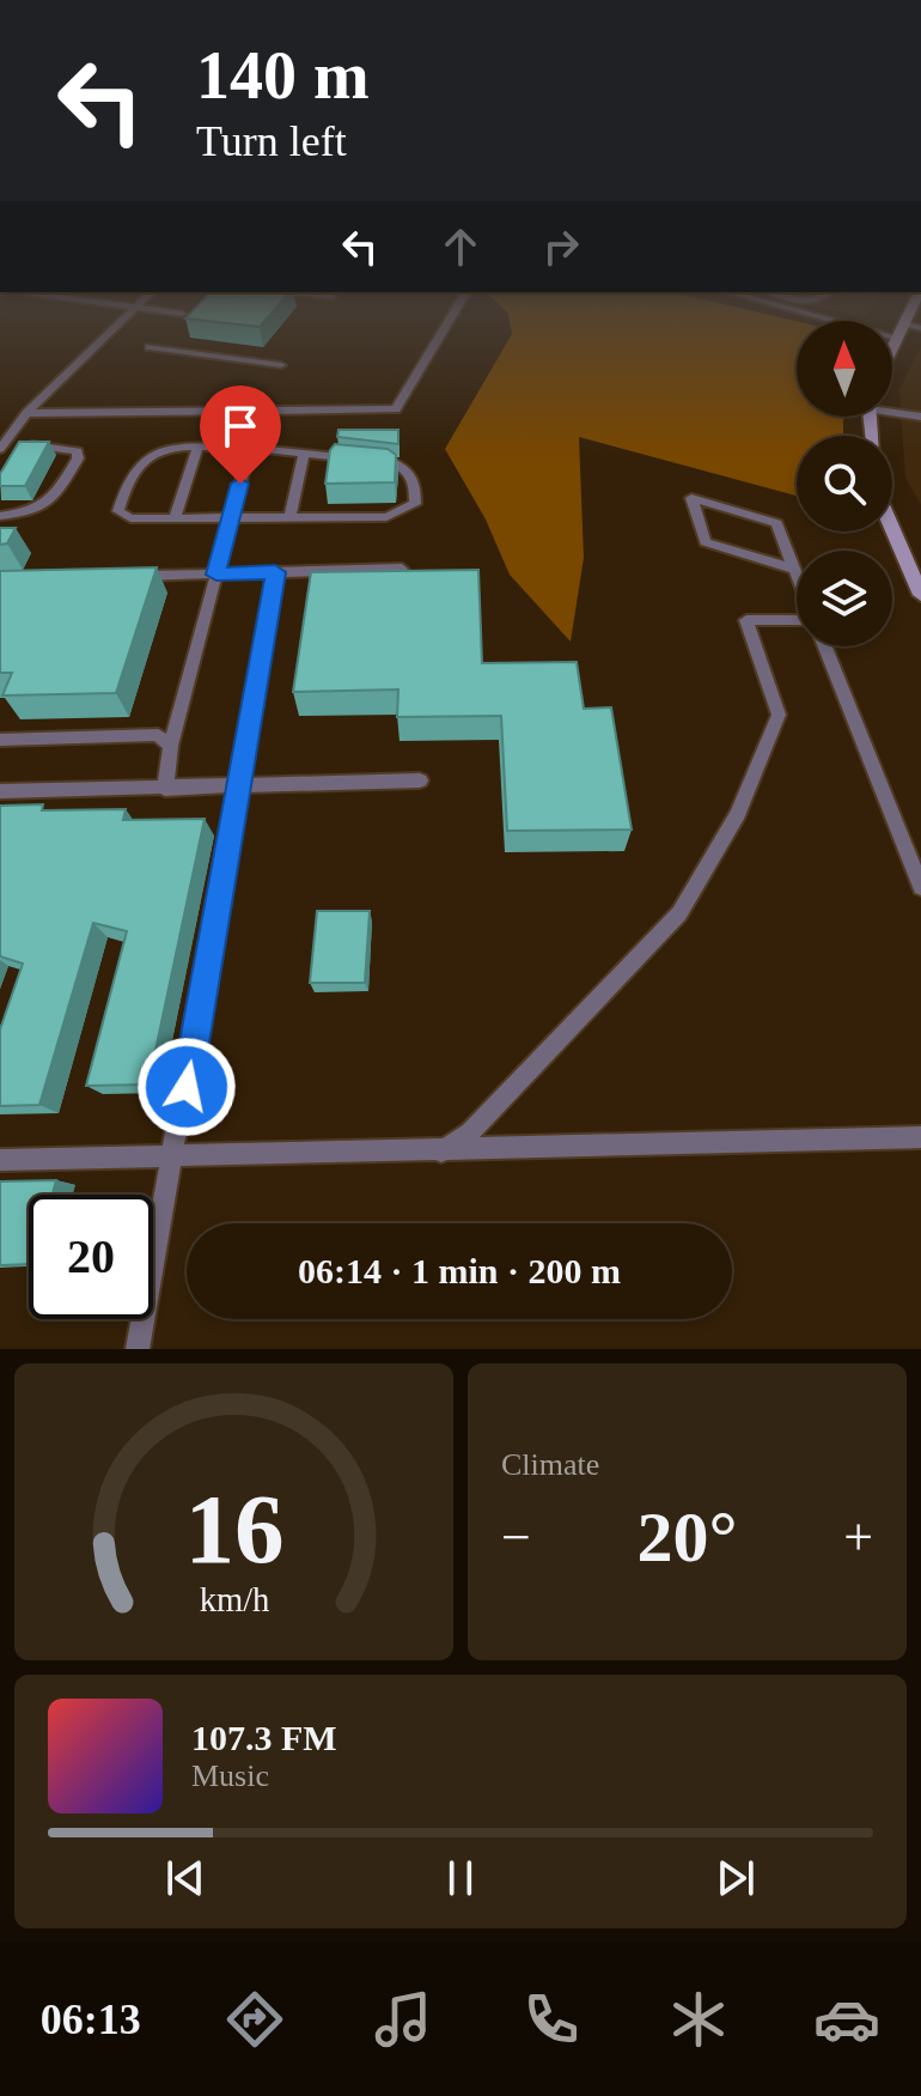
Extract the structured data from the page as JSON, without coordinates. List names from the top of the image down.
{
  "north": "top",
  "page": {
    "turn": ["140 m", "Turn left"],
    "limit": "20",
    "trip": "06:14 · 1 min · 200 m",
    "tile": "Climate",
    "heat": ["−", "20°", "+"],
    "song": ["107.3 FM", "Music"],
    "tabs": "06:13",
    "gauge": ["16", "km/h"]
  }
}
